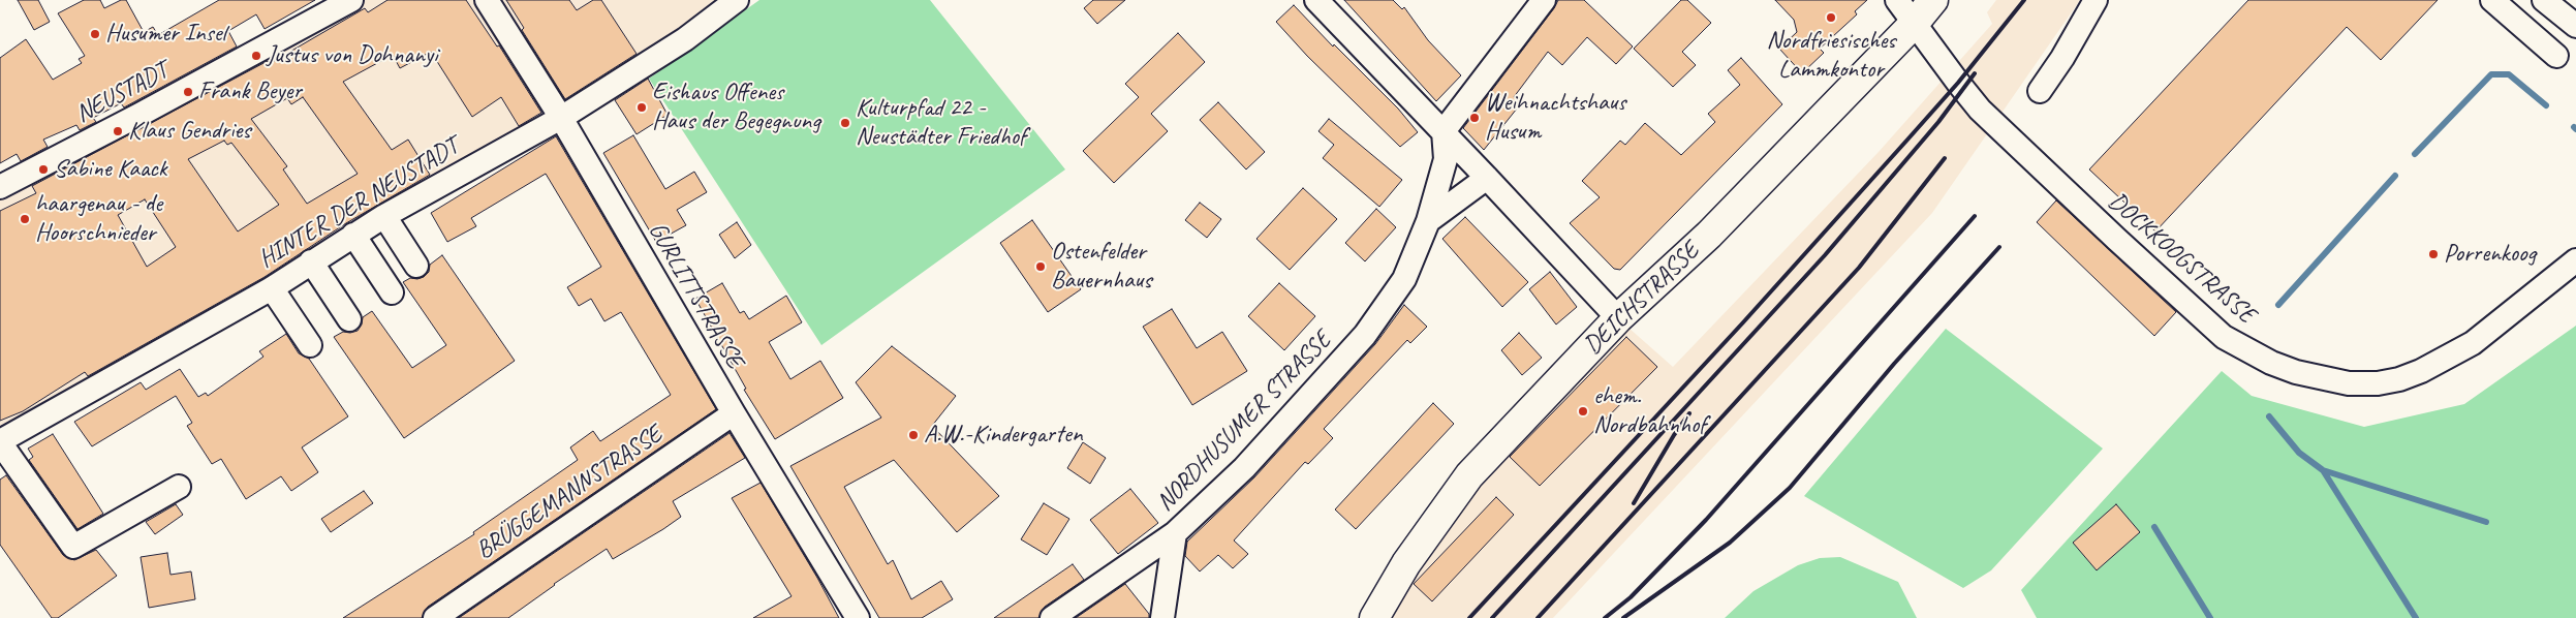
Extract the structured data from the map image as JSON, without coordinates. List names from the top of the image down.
{
  "streets": {
    "main road": ["DEICHSTRASSE"],
    "street": [
      "NEUSTADT",
      "HINTER DER NEUSTADT",
      "DOCKKOOGSTRASSE",
      "GURLITTSTRASSE",
      "NORDHUSUMER STRASSE",
      "BRÜGGEMANNSTRASSE"
    ]
  },
  "crossings": [
    ["HINTER DER NEUSTADT", "GURLITTSTRASSE"],
    ["DOCKKOOGSTRASSE", "DEICHSTRASSE"],
    ["GURLITTSTRASSE", "BRÜGGEMANNSTRASSE"]
  ],
  "places": [
    "Nordfriesisches Lammkontor",
    "Husumer Insel",
    "Justus von Dohnanyi",
    "Frank Beyer",
    "Eishaus Offenes Haus der Begegnung",
    "Weihnachtshaus Husum",
    "Kulturpfad 22 - Neustädter Friedhof",
    "Klaus Gendries",
    "Sabine Kaack",
    "haargenau - de Hoorschnieder",
    "Porrenkoog",
    "Ostenfelder Bauernhaus",
    "ehem. Nordbahnhof",
    "A.W.-Kindergarten"
  ]
}
